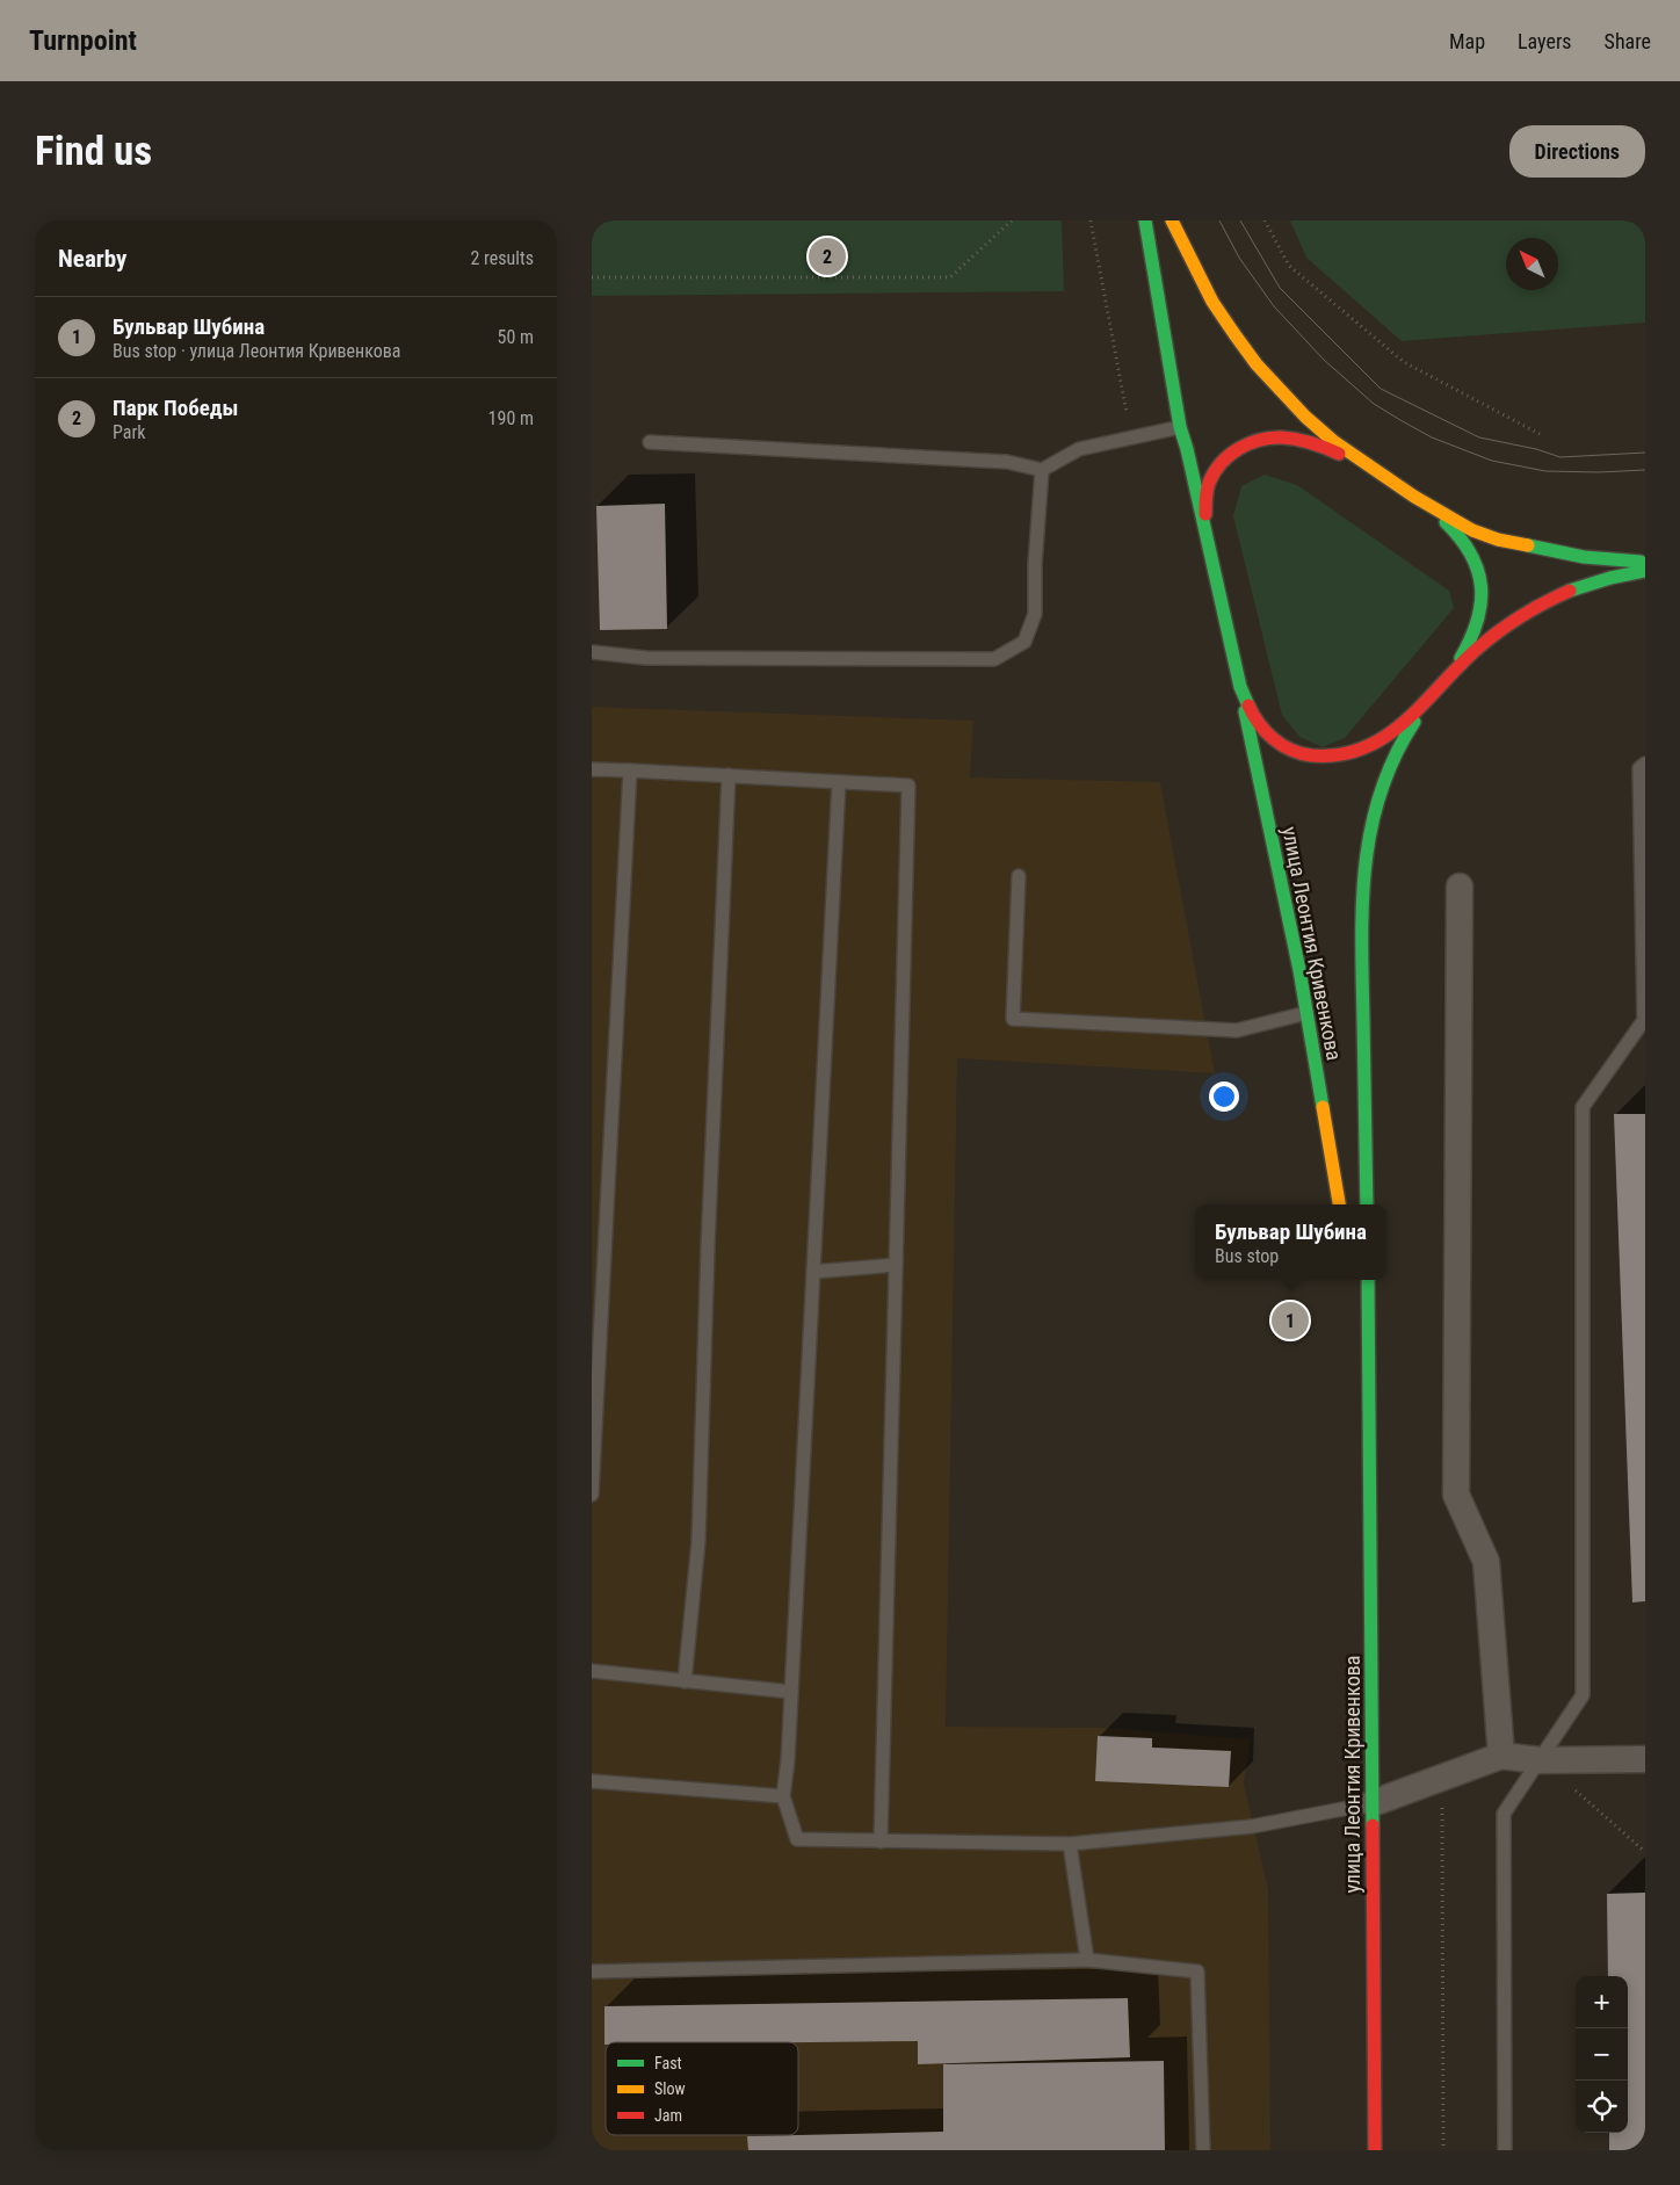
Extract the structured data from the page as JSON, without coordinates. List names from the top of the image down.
{
  "streets": {
    "main road": ["улица Леонтия Кривенкова"]
  },
  "legend": ["Fast", "Slow", "Jam"],
  "north": "top left",
  "page": {
    "header": "Turnpoint",
    "nav": ["Map", "Layers", "Share"],
    "buttons": "Directions",
    "title": "Find us",
    "heading": ["Nearby", "2 results"],
    "pins": ["2", "1"],
    "list": [
      {
        "mark": "1",
        "name": "Бульвар Шубина",
        "note": "Bus stop · улица Леонтия Кривенкова",
        "value": "50 m"
      },
      {
        "mark": "2",
        "name": "Парк Победы",
        "note": "Park",
        "value": "190 m"
      }
    ],
    "popup": ["Бульвар Шубина", "Bus stop"],
    "map_buttons": ["+", "−"]
  }
}
